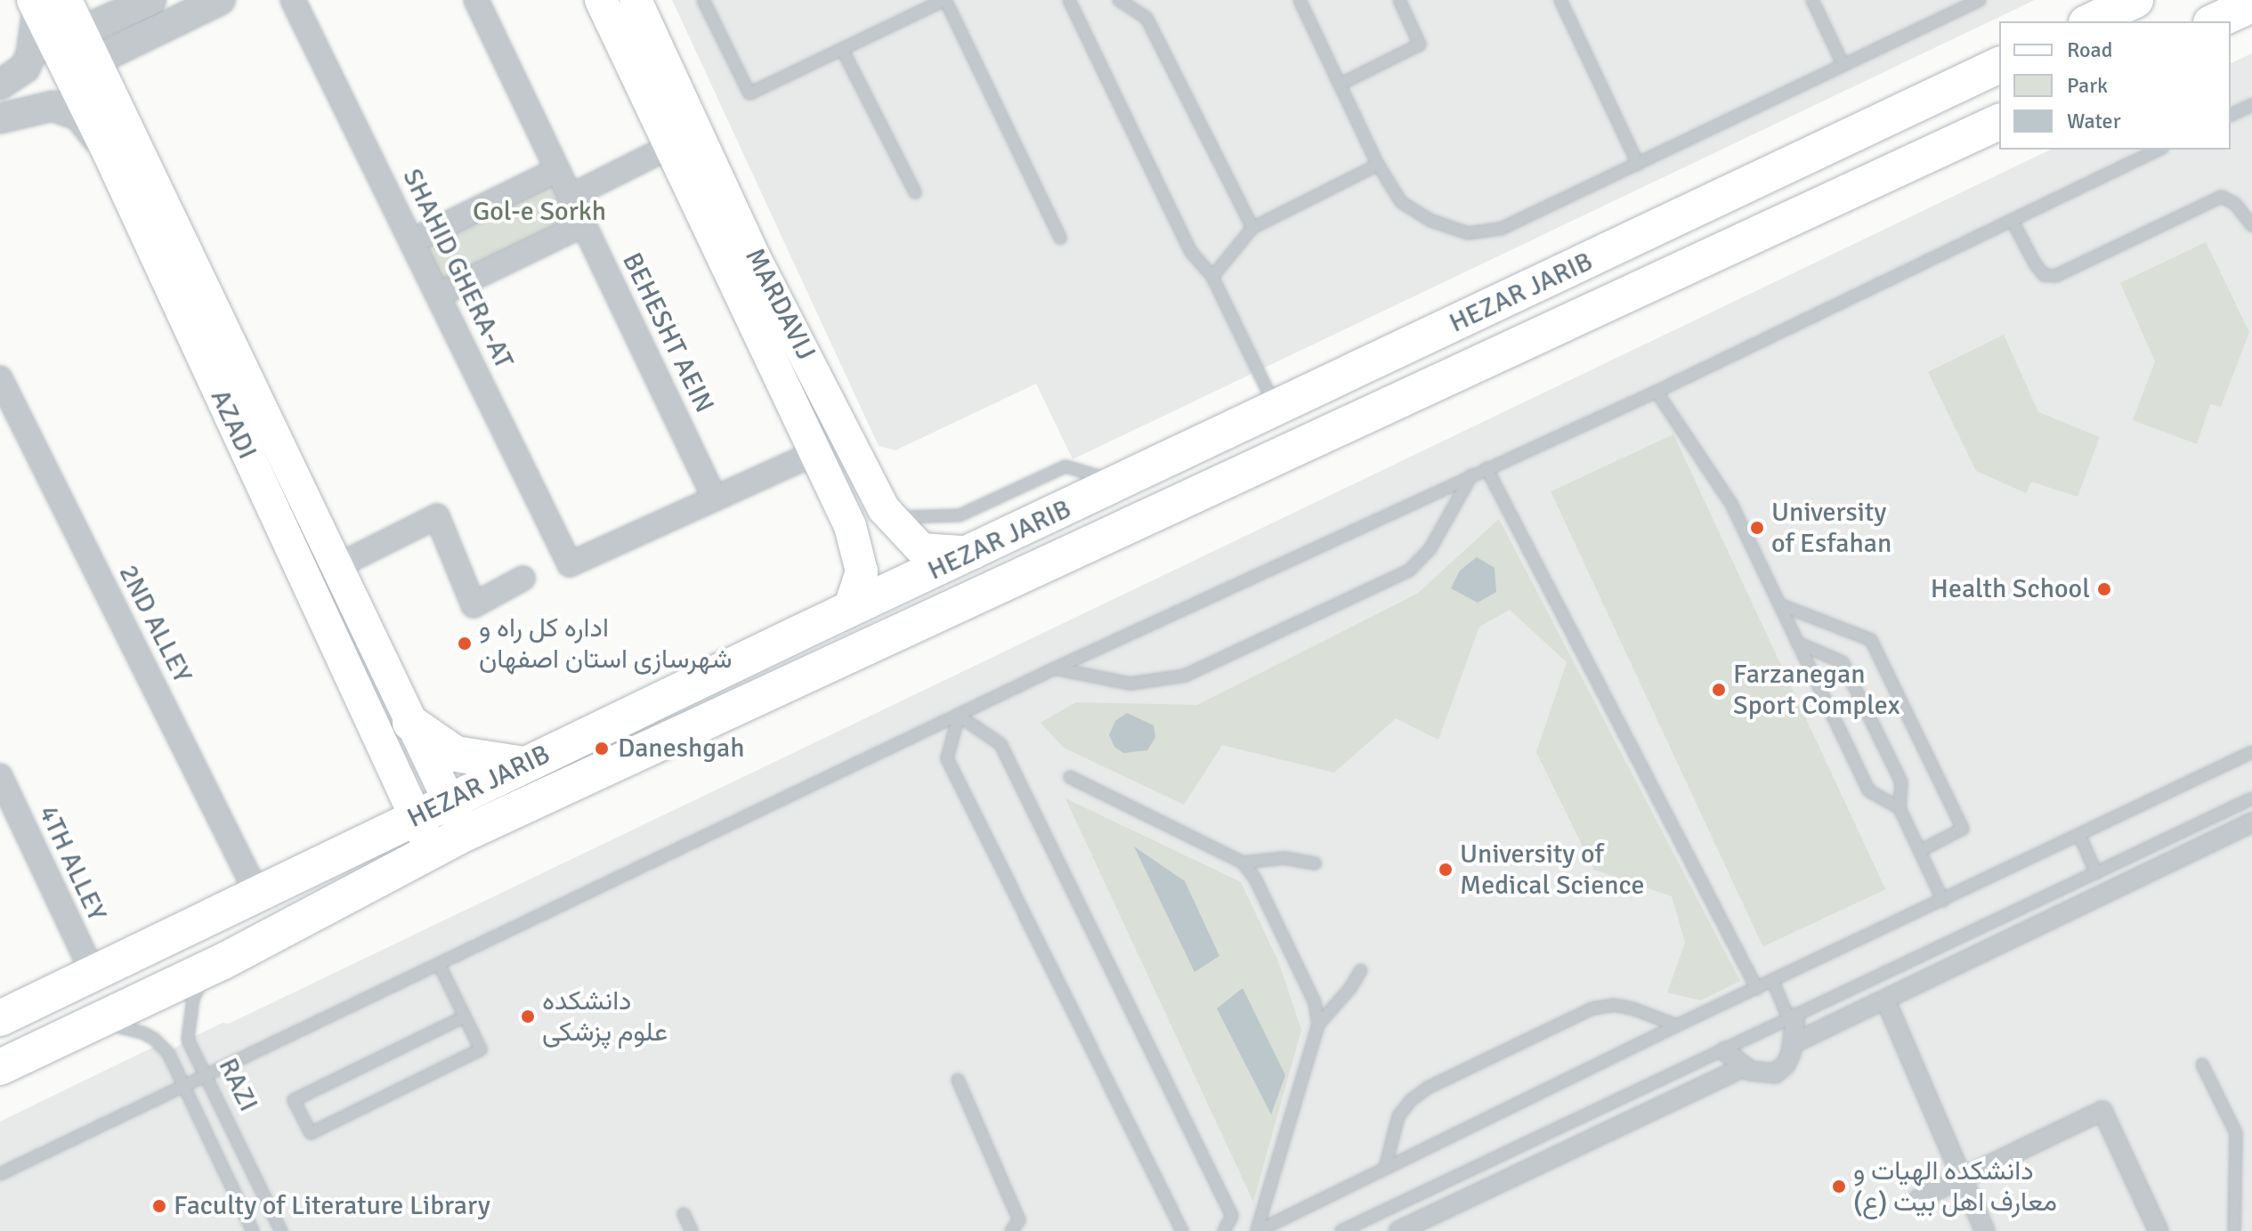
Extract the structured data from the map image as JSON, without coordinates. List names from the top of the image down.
{
  "streets": {
    "main road": ["HEZAR JARIB", "MARDAVIJ", "AZADI"],
    "street": [
      "SHAHID GHERA-AT",
      "BEHESHT AEIN",
      "2ND ALLEY",
      "4TH ALLEY"
    ],
    "lane": ["RAZI"]
  },
  "crossings": [
    ["SHAHID GHERA-AT", "BEHESHT AEIN"],
    ["HEZAR JARIB", "MARDAVIJ"],
    ["HEZAR JARIB", "AZADI"],
    ["HEZAR JARIB", "2ND ALLEY"],
    ["HEZAR JARIB", "4TH ALLEY"],
    ["HEZAR JARIB", "RAZI"]
  ],
  "parks": ["Gol-e Sorkh"],
  "places": [
    "University of Esfahan",
    "Health School",
    "اداره کل راه و شهرسازی استان اصفهان",
    "Farzanegan Sport Complex",
    "Daneshgah",
    "University of Medical Science",
    "دانشکده علوم پزشکی",
    "دانشکده الهیات و معارف اهل بیت (ع)",
    "Faculty of Literature Library"
  ],
  "legend": ["Road", "Park", "Water"]
}
